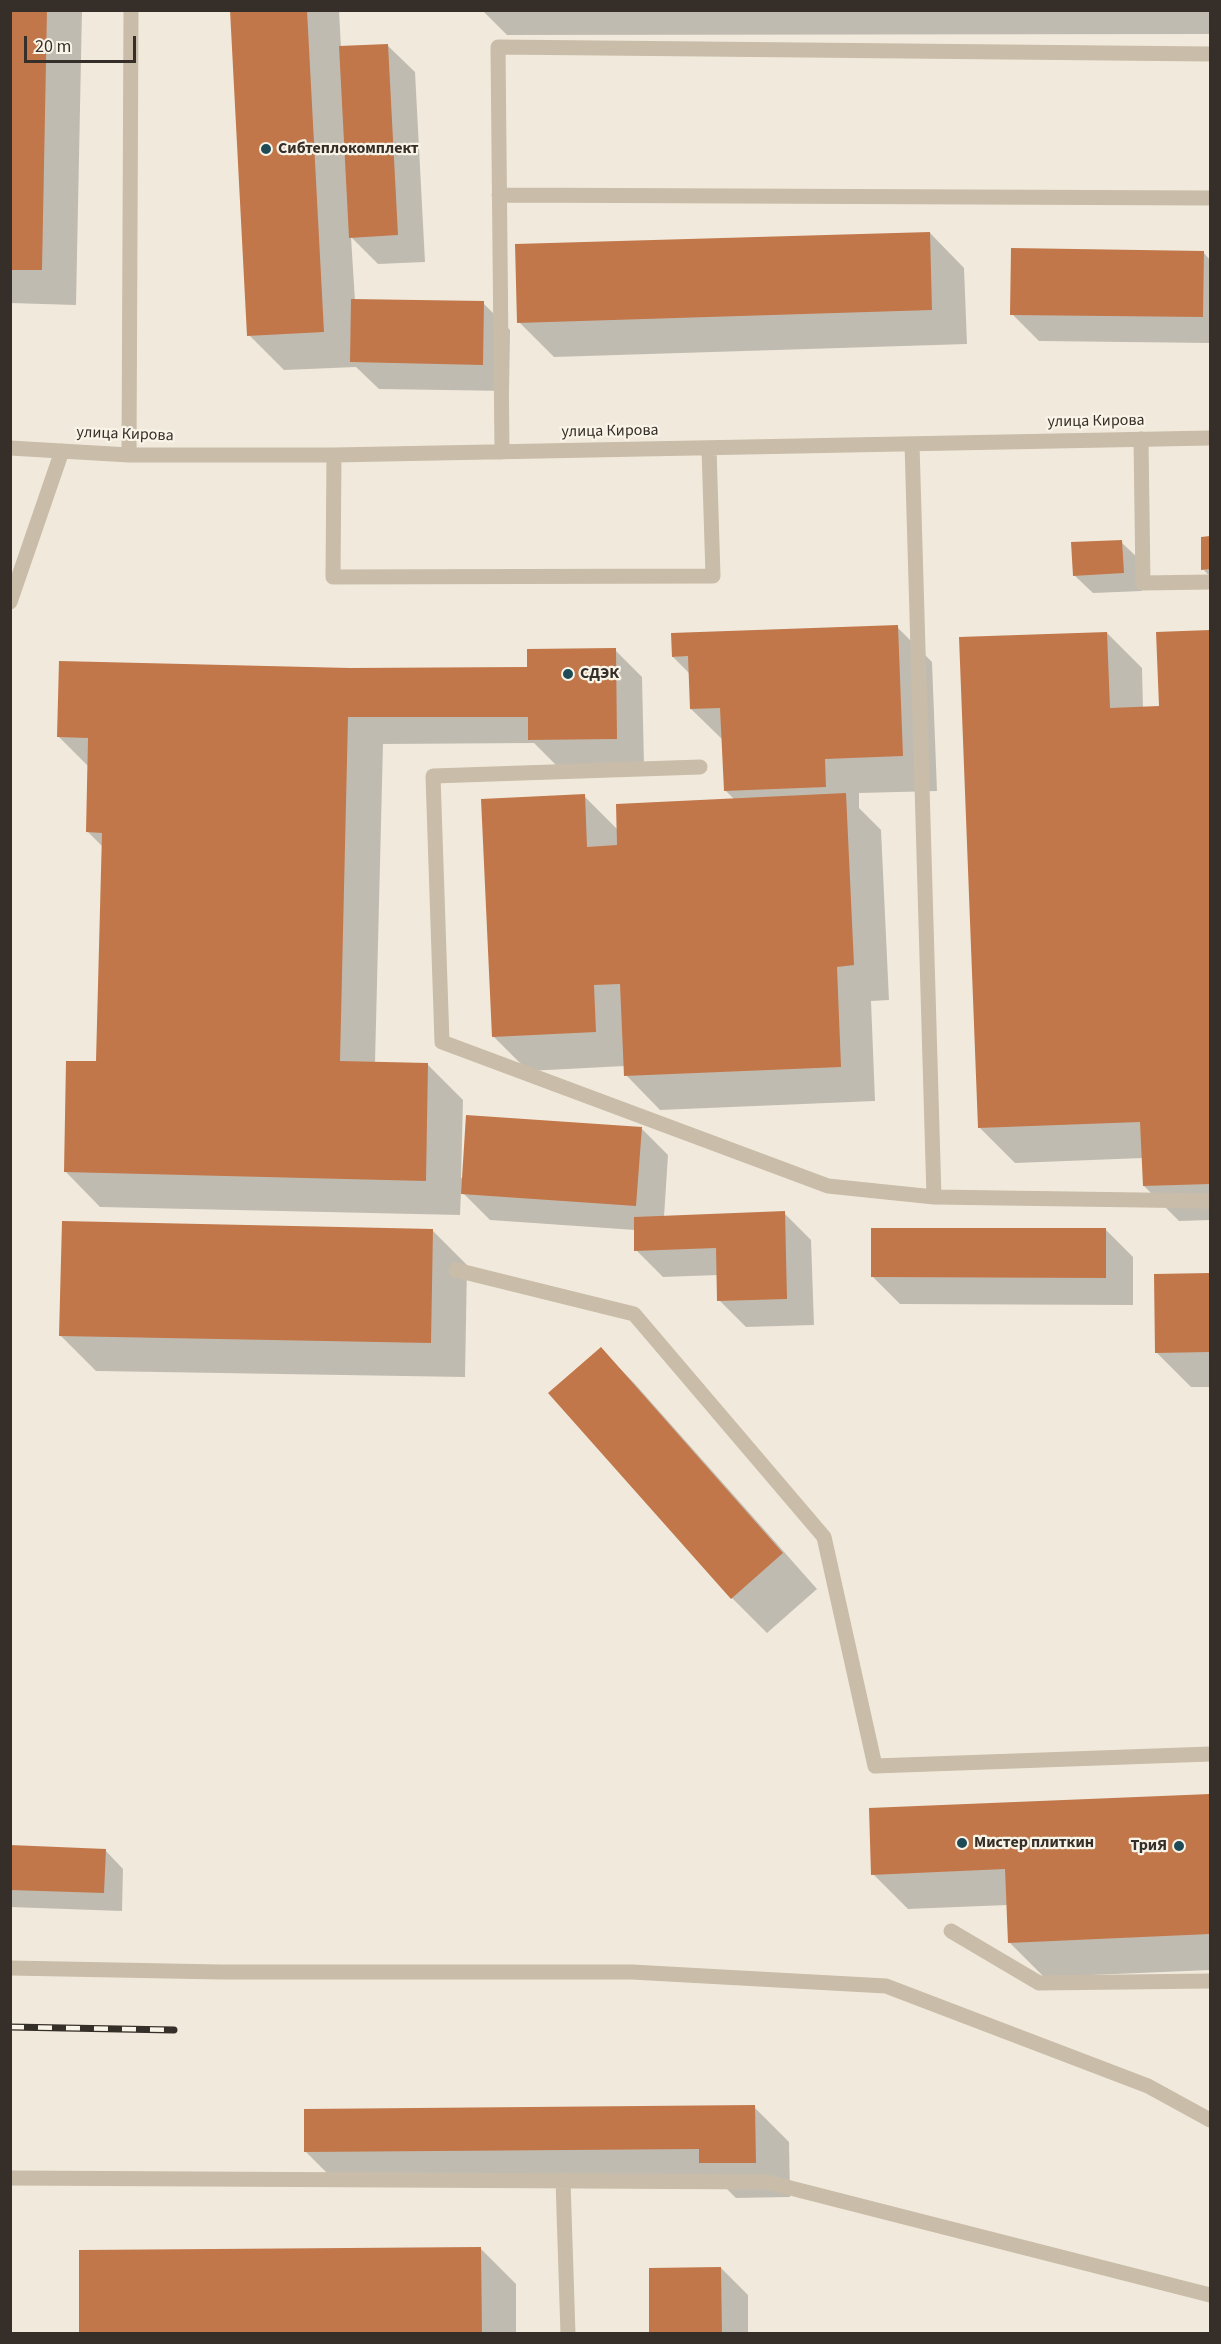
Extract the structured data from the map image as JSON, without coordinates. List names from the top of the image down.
{
  "streets": {
    "street": ["улица Кирова"]
  },
  "places": [
    "Сибтеплокомплект",
    "СДЭК",
    "Мистер плиткин",
    "ТриЯ"
  ],
  "scale_bar": "20 m"
}
